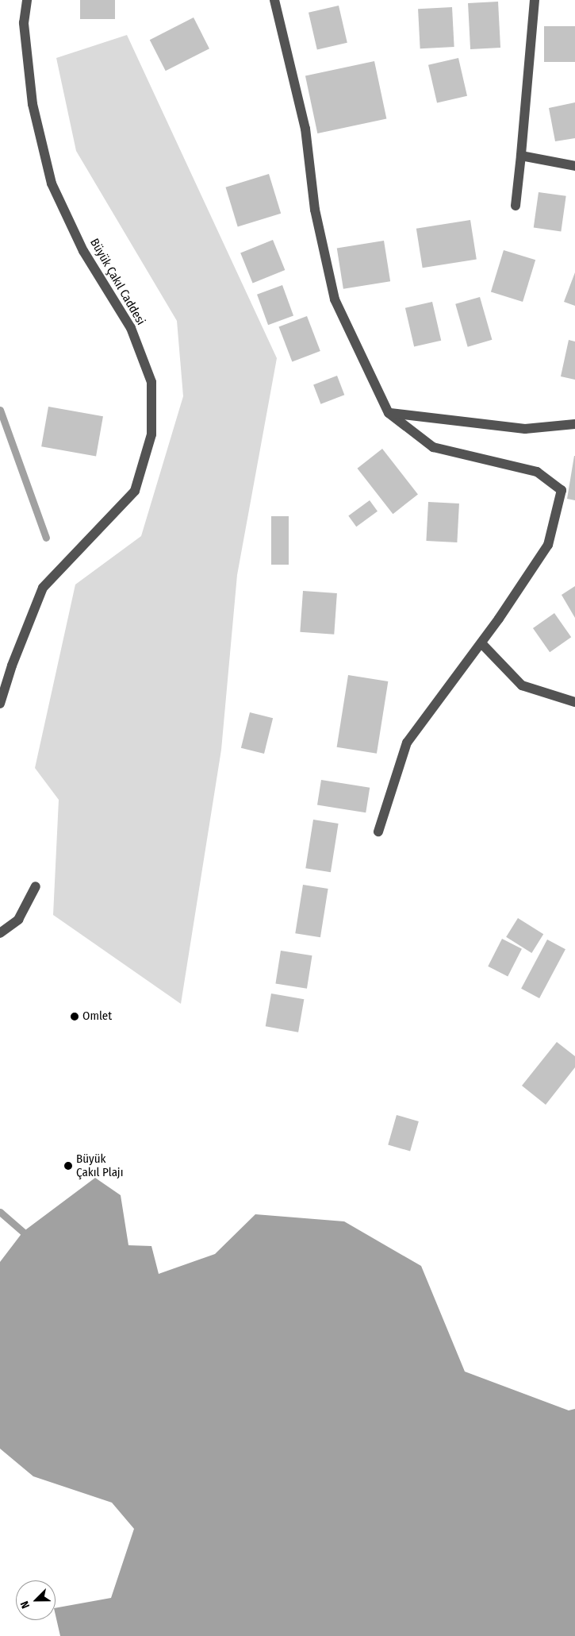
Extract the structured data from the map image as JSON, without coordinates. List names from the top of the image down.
{
  "streets": {
    "street": ["Büyük Çakıl Caddesi"]
  },
  "places": ["Omlet", "Büyük Çakıl Plajı"],
  "north": "bottom left"
}
